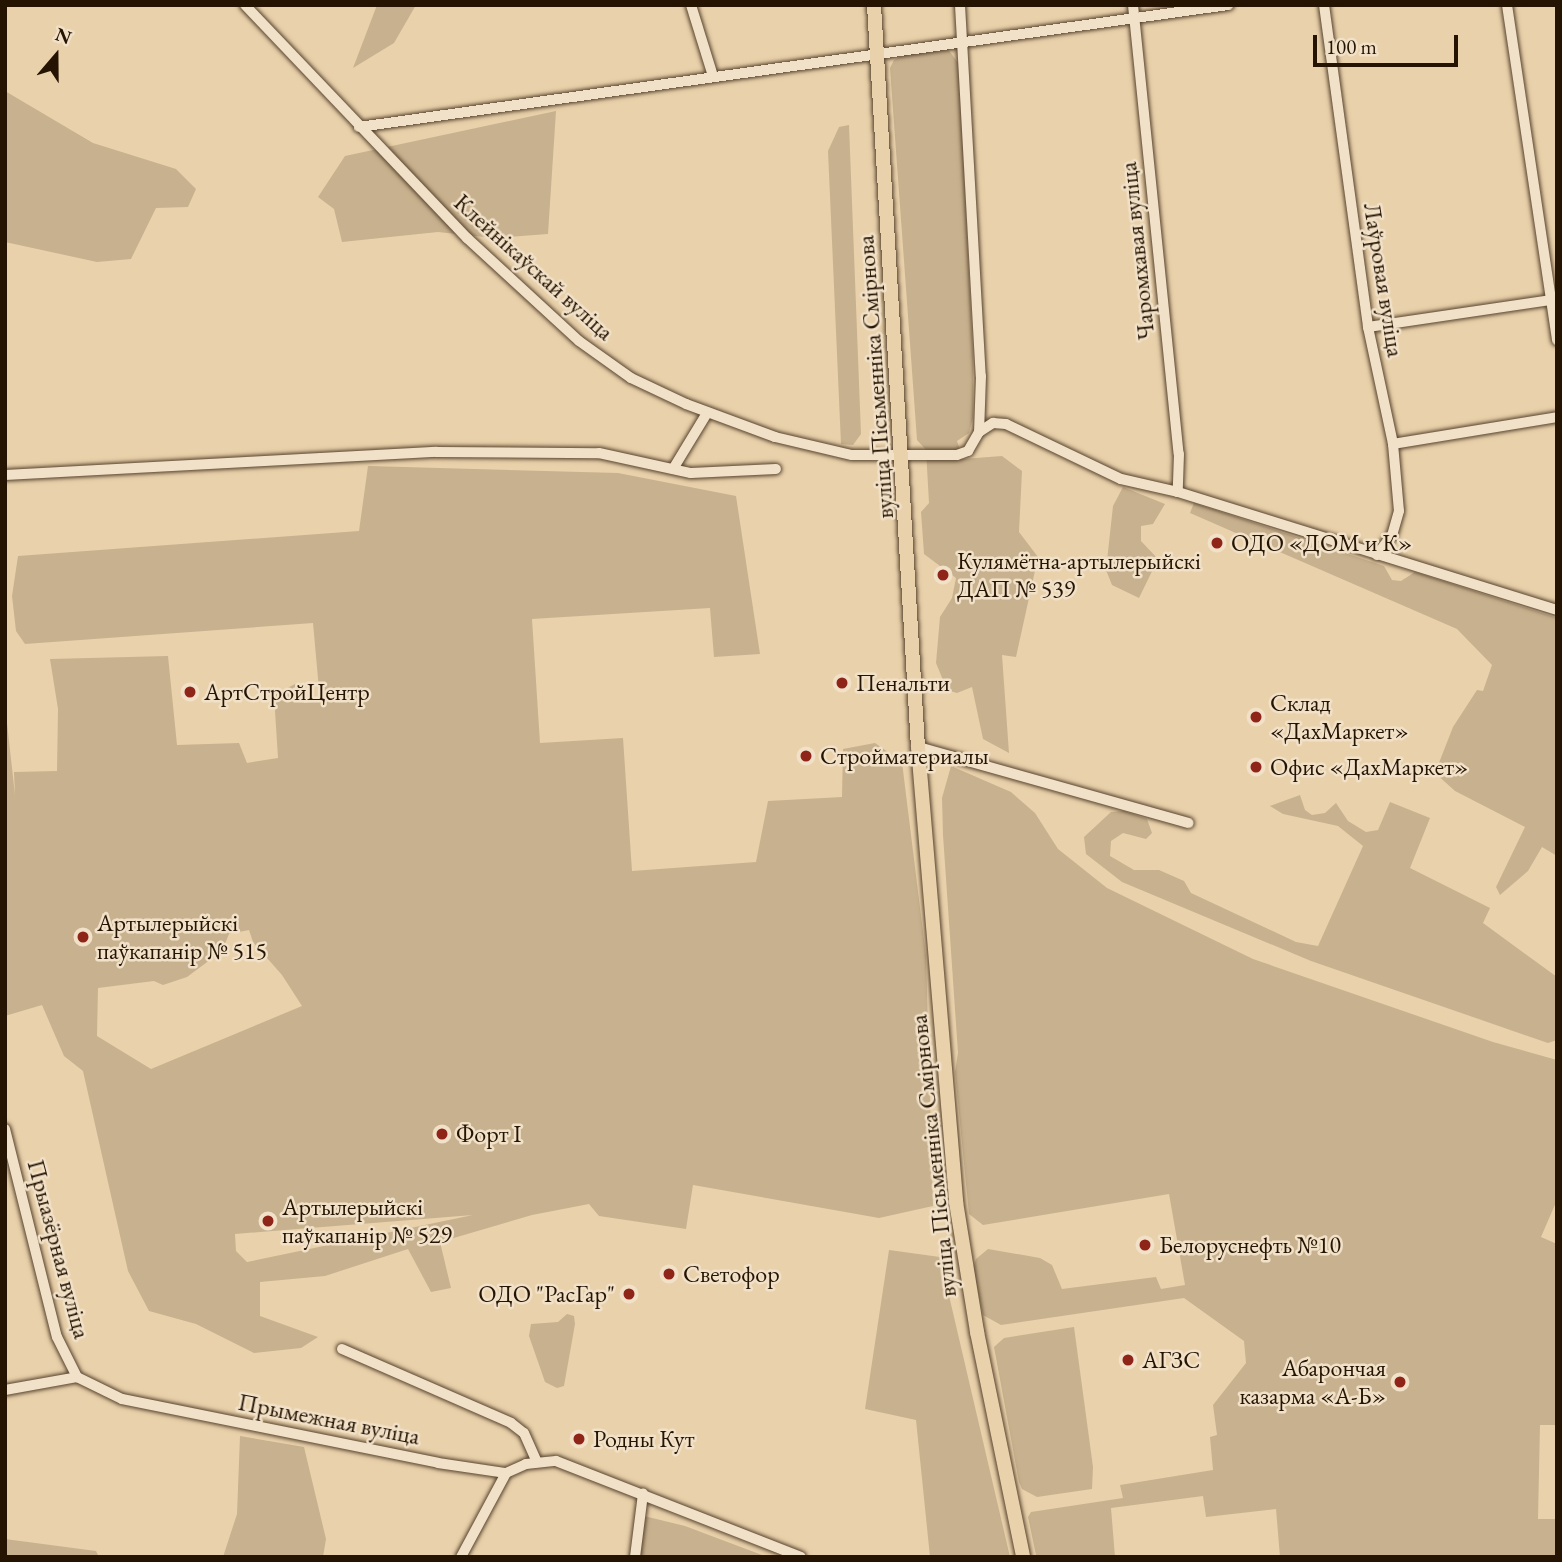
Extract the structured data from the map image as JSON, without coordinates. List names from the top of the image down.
{
  "streets": {
    "main road": ["вуліца Пісьменніка Смірнова"],
    "street": [
      "Чаромхавая вуліца",
      "Клейнікаўскай вуліца",
      "Лаўровая вуліца",
      "Прыазёрная вуліца",
      "Прымежная вуліца"
    ]
  },
  "crossings": [
    ["Клейнікаўскай вуліца", "вуліца Пісьменніка Смірнова"],
    ["Прыазёрная вуліца", "Прымежная вуліца"]
  ],
  "places": [
    "ОДО «ДОМ и К»",
    "Кулямётна-артылерыйскі ДАП № 539",
    "Пенальти",
    "АртСтройЦентр",
    "Склад «ДахМаркет»",
    "Стройматериалы",
    "Офис «ДахМаркет»",
    "Артылерыйскі паўкапанір № 515",
    "Форт I",
    "Артылерыйскі паўкапанір № 529",
    "Белоруснефть №10",
    "Светофор",
    "ОДО \"РасГар\"",
    "АГЗС",
    "Абарончая казарма «А-Б»",
    "Родны Кут"
  ],
  "scale_bar": "100 m",
  "north": "top"
}
